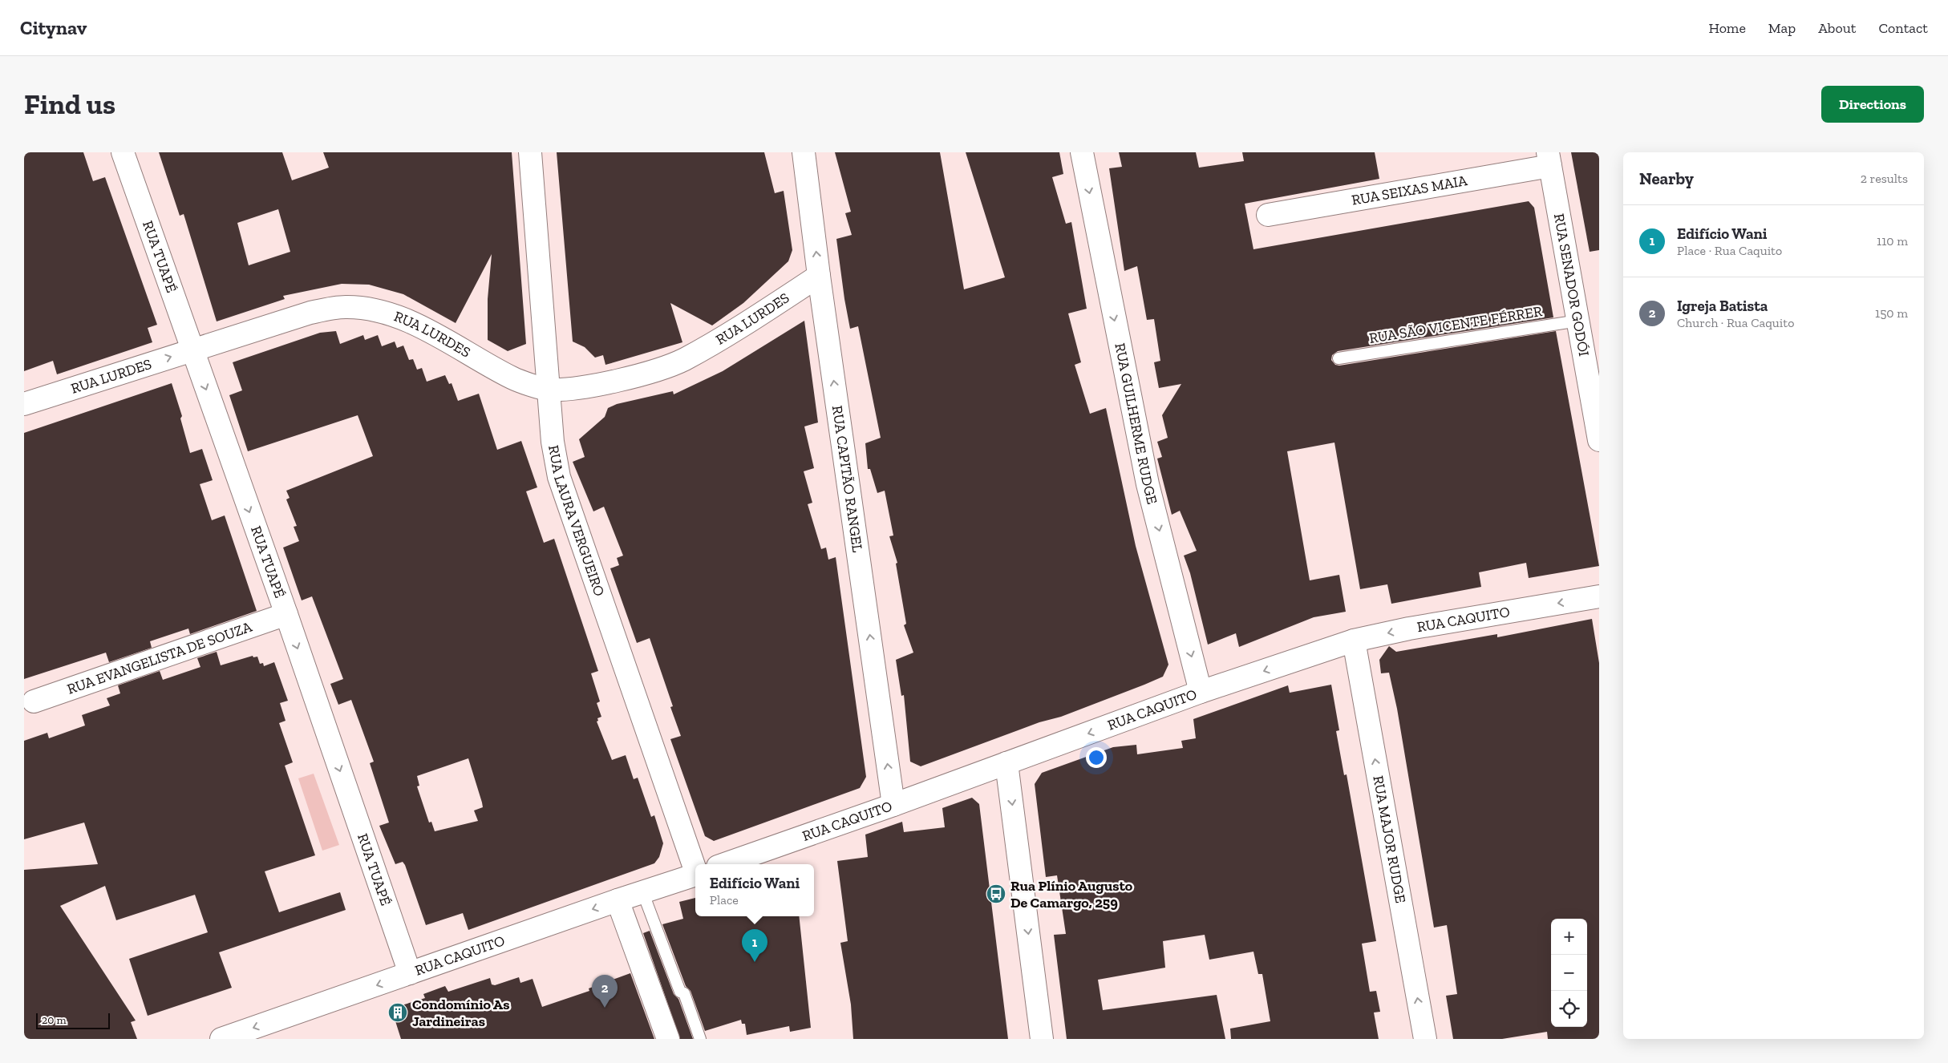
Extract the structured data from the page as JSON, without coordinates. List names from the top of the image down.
{
  "streets": {
    "street": [
      "RUA SEIXAS MAIA",
      "RUA TUAPÉ",
      "RUA SENADOR GODÓI",
      "RUA LURDES",
      "RUA GUILHERME RUDGE",
      "RUA CAPITÃO RANGEL",
      "RUA LAURA VERGUEIRO",
      "RUA CAQUITO",
      "RUA EVANGELISTA DE SOUZA",
      "RUA MAJOR RUDGE"
    ],
    "lane": ["RUA SÃO VICENTE FÉRRER"]
  },
  "crossings": [
    ["RUA SEIXAS MAIA", "RUA SENADOR GODÓI"],
    ["RUA TUAPÉ", "RUA LURDES"],
    ["RUA TUAPÉ", "RUA CAQUITO"],
    ["RUA TUAPÉ", "RUA EVANGELISTA DE SOUZA"],
    ["RUA SENADOR GODÓI", "RUA SÃO VICENTE FÉRRER"],
    ["RUA LURDES", "RUA CAPITÃO RANGEL"],
    ["RUA LURDES", "RUA LAURA VERGUEIRO"],
    ["RUA GUILHERME RUDGE", "RUA CAQUITO"],
    ["RUA CAPITÃO RANGEL", "RUA CAQUITO"],
    ["RUA CAQUITO", "RUA MAJOR RUDGE"]
  ],
  "one_way": [
    "RUA TUAPÉ",
    "RUA GUILHERME RUDGE",
    "RUA CAPITÃO RANGEL",
    "RUA CAQUITO",
    "RUA MAJOR RUDGE"
  ],
  "places": {
    "bus stop": ["Rua Plínio Augusto De Camargo, 259"],
    "building": ["Condomínio As Jardineiras"]
  },
  "scale_bar": "20 m",
  "page": {
    "header": "Citynav",
    "nav": [
      "Home",
      "Map",
      "About",
      "Contact"
    ],
    "buttons": "Directions",
    "title": "Find us",
    "heading": ["Nearby", "2 results"],
    "list": [
      {
        "mark": "1",
        "name": "Edifício Wani",
        "note": "Place · Rua Caquito",
        "value": "110 m"
      },
      {
        "mark": "2",
        "name": "Igreja Batista",
        "note": "Church · Rua Caquito",
        "value": "150 m"
      }
    ],
    "popup": ["Edifício Wani", "Place"],
    "map_buttons": ["+", "−"],
    "pins": ["1", "2"],
    "scale": "20 m"
  }
}
